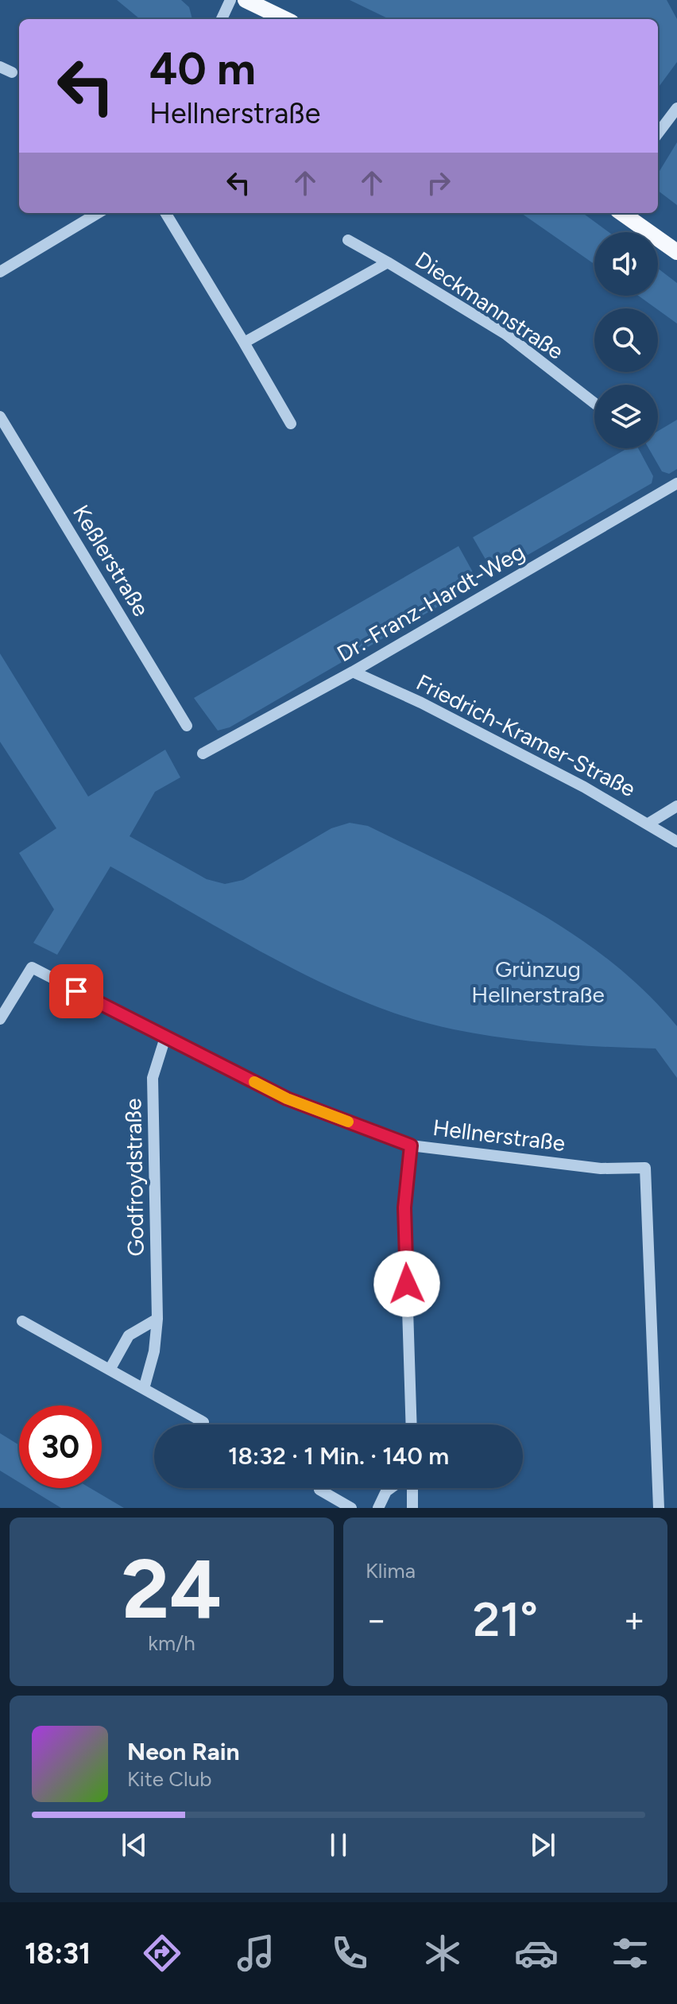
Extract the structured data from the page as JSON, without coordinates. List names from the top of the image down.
{
  "streets": {
    "street": [
      "Dieckmannstraße",
      "Keßlerstraße",
      "Dr.-Franz-Hardt-Weg",
      "Friedrich-Kramer-Straße",
      "Hellnerstraße",
      "Godfroydstraße"
    ]
  },
  "crossings": [
    ["Dr.-Franz-Hardt-Weg", "Friedrich-Kramer-Straße"],
    ["Hellnerstraße", "Godfroydstraße"]
  ],
  "parks": ["Grünzug Hellnerstraße"],
  "page": {
    "turn": ["40 m", "Hellnerstraße"],
    "limit": "30",
    "trip": "18:32 · 1 Min. · 140 m",
    "tile": [
      ["24", "km/h"],
      "Klima"
    ],
    "heat": ["−", "21°", "+"],
    "song": ["Neon Rain", "Kite Club"],
    "tabs": "18:31"
  }
}
